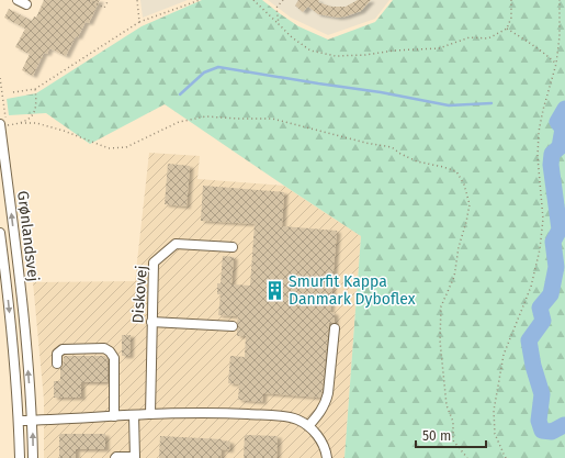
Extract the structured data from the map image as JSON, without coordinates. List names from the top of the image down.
{
  "streets": {
    "street": ["Grønlandsvej", "Diskovej"]
  },
  "places": {
    "building": ["Smurfit Kappa Danmark Dyboflex"]
  },
  "scale_bar": "50 m"
}
